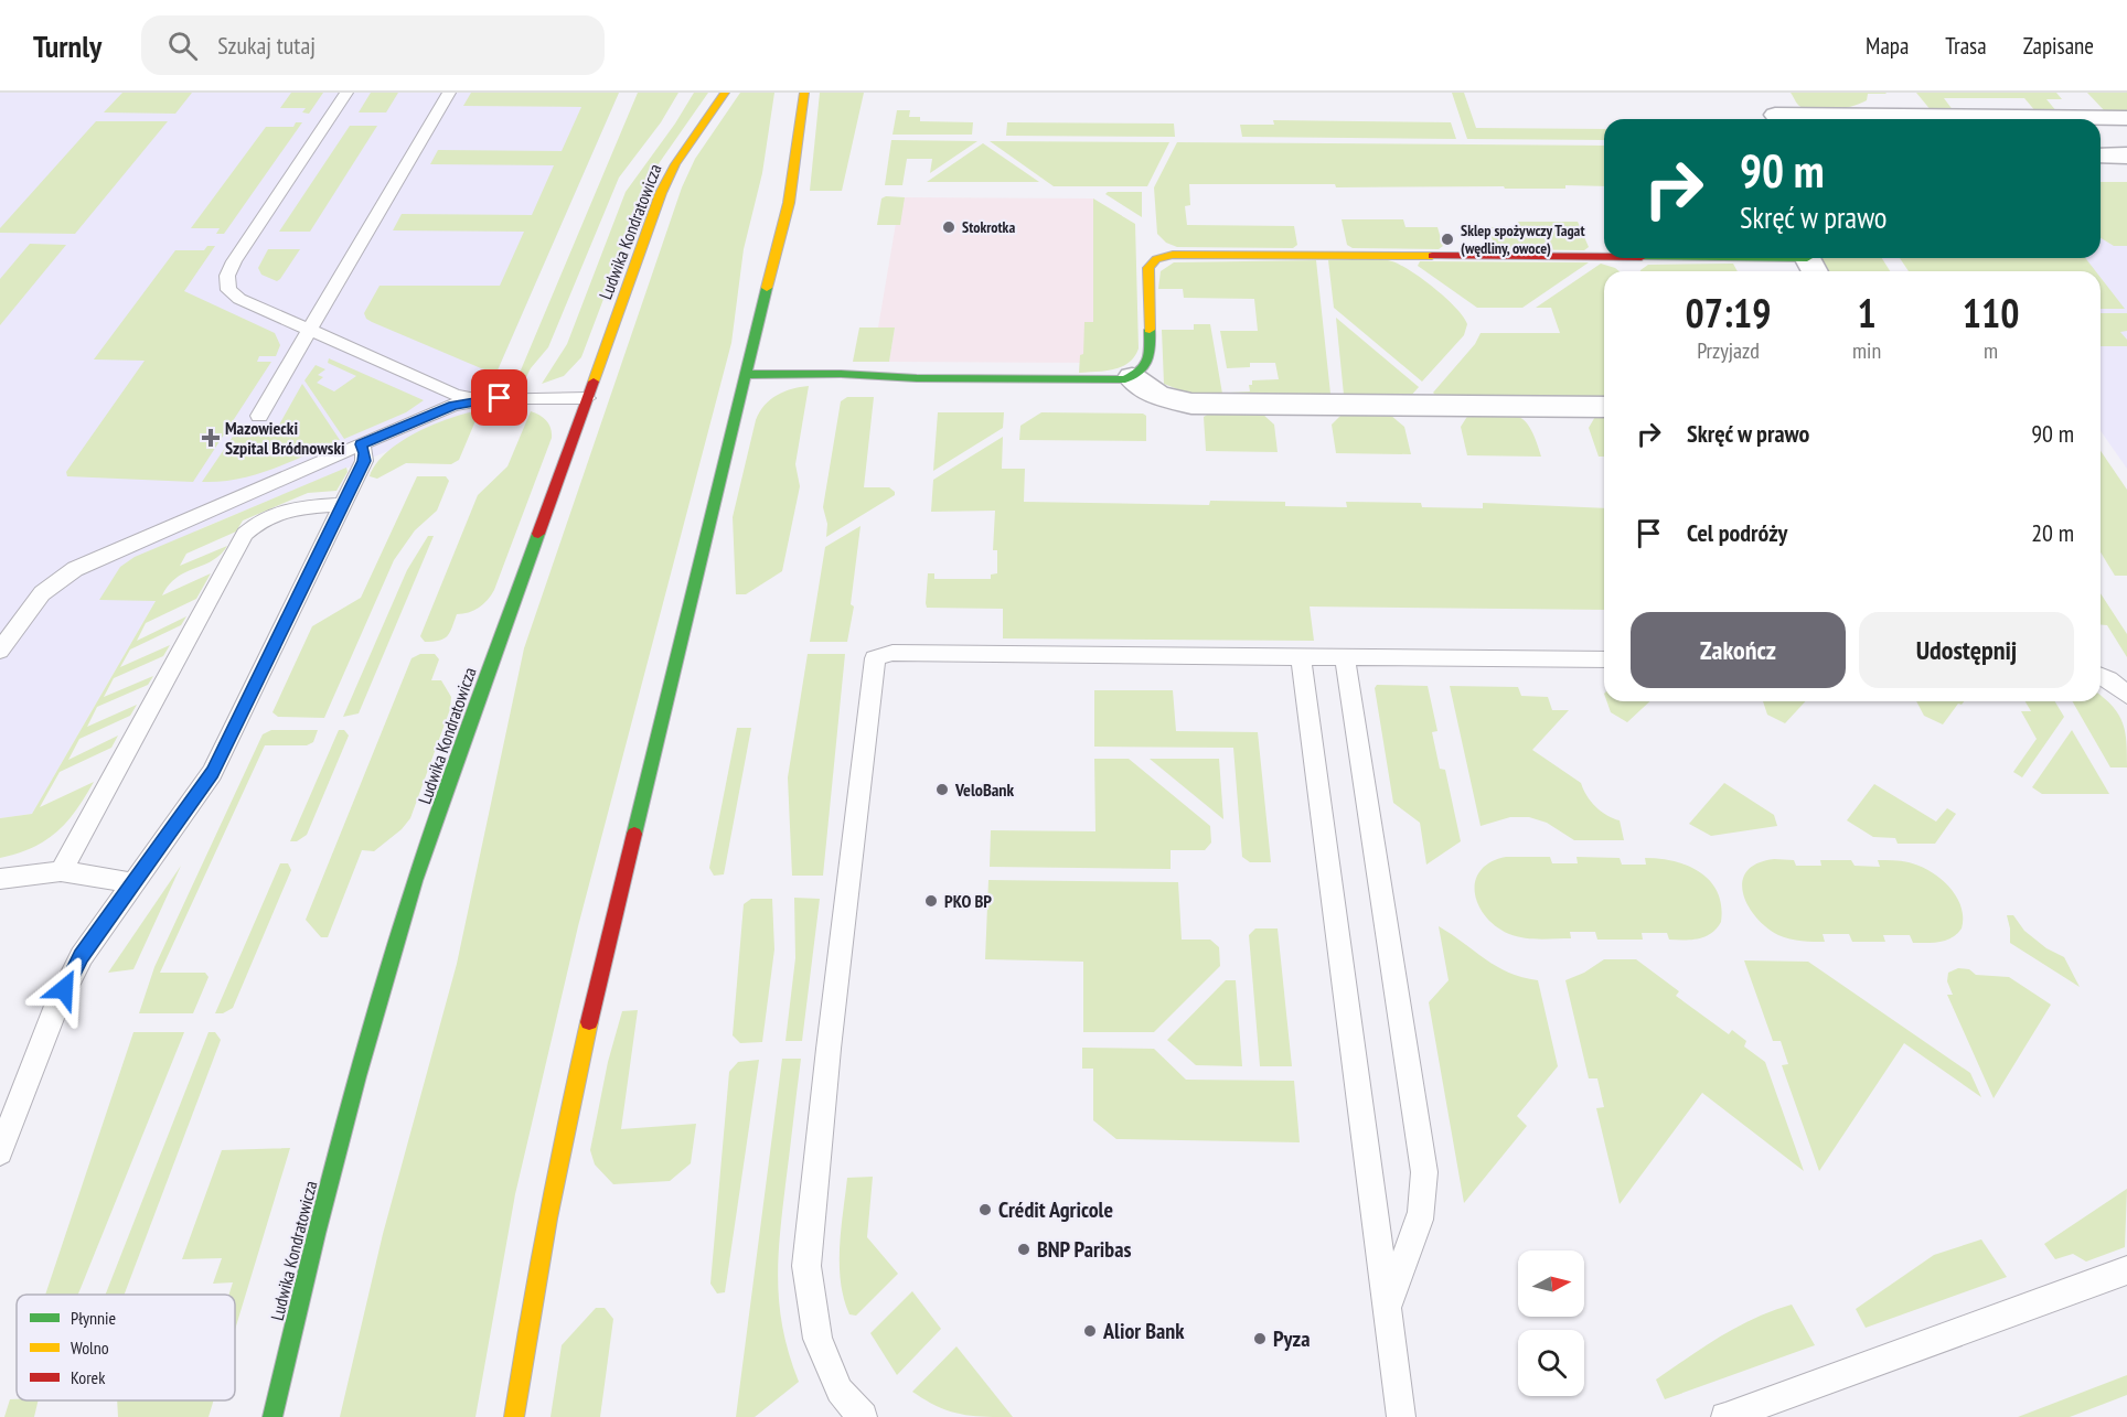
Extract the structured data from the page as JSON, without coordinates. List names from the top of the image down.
{
  "streets": {
    "main road": ["Ludwika Kondratowicza"]
  },
  "places": {
    "other": [
      "Stokrotka",
      "Sklep spożywczy Tagat (wędliny, owoce)",
      "VeloBank",
      "PKO BP",
      "Crédit Agricole",
      "BNP Paribas",
      "Alior Bank",
      "Pyza"
    ],
    "health": ["Mazowiecki Szpital Bródnowski"]
  },
  "legend": ["Płynnie", "Wolno", "Korek"],
  "north": "right",
  "page": {
    "header": "Turnly",
    "search": "Szukaj tutaj",
    "nav": ["Mapa", "Trasa", "Zapisane"],
    "turn": ["90 m", "Skręć w prawo"],
    "eta": [
      "07:19",
      "Przyjazd",
      "1",
      "min",
      "110",
      "m"
    ],
    "list": [
      {
        "name": "Skręć w prawo",
        "value": "90 m"
      },
      {
        "name": "Cel podróży",
        "value": "20 m"
      }
    ],
    "buttons": ["Zakończ", "Udostępnij"]
  }
}
